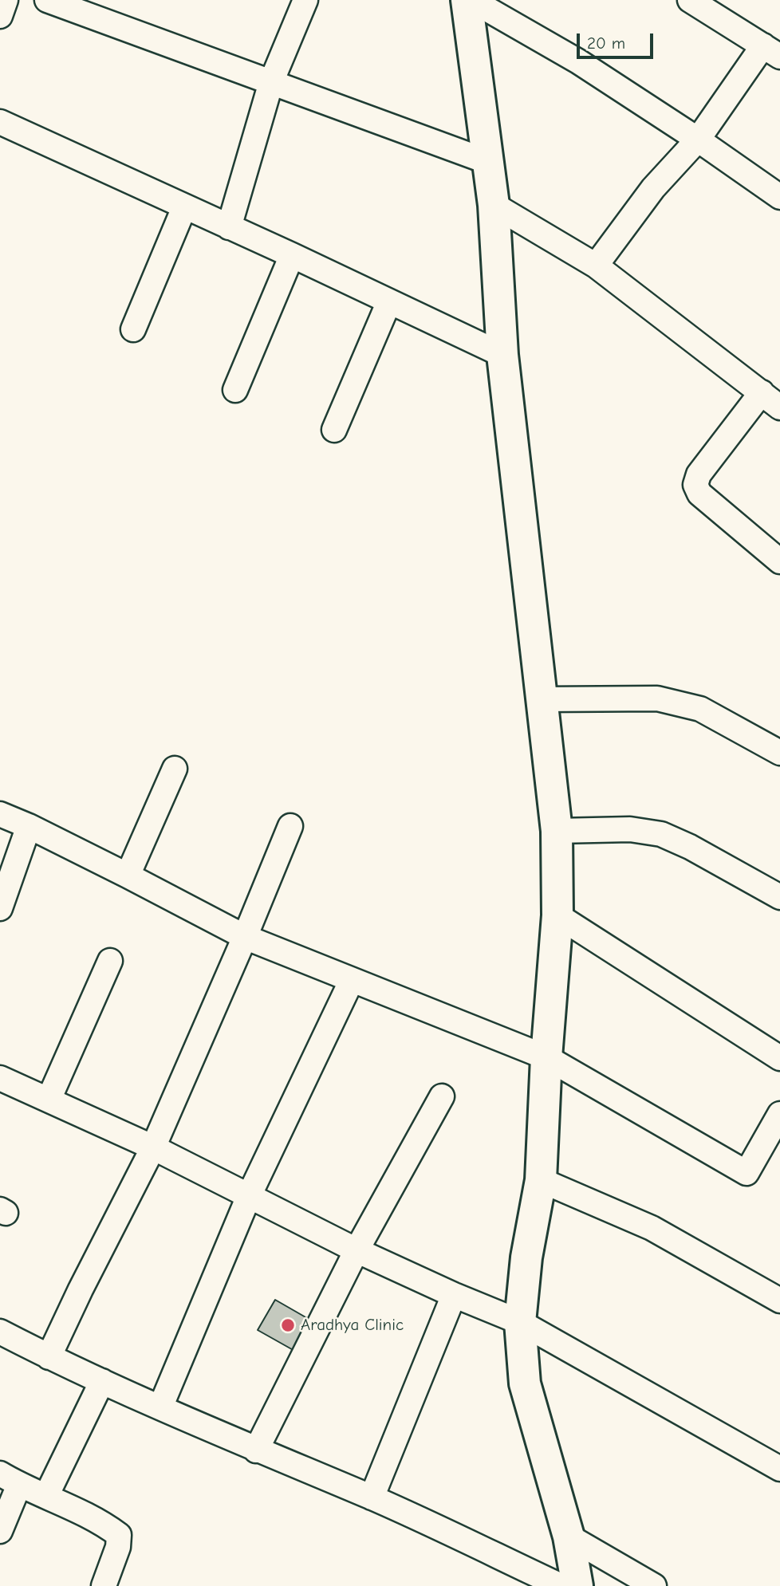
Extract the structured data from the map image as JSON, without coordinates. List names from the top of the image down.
{
  "places": ["Aradhya Clinic"],
  "scale_bar": "20 m"
}
